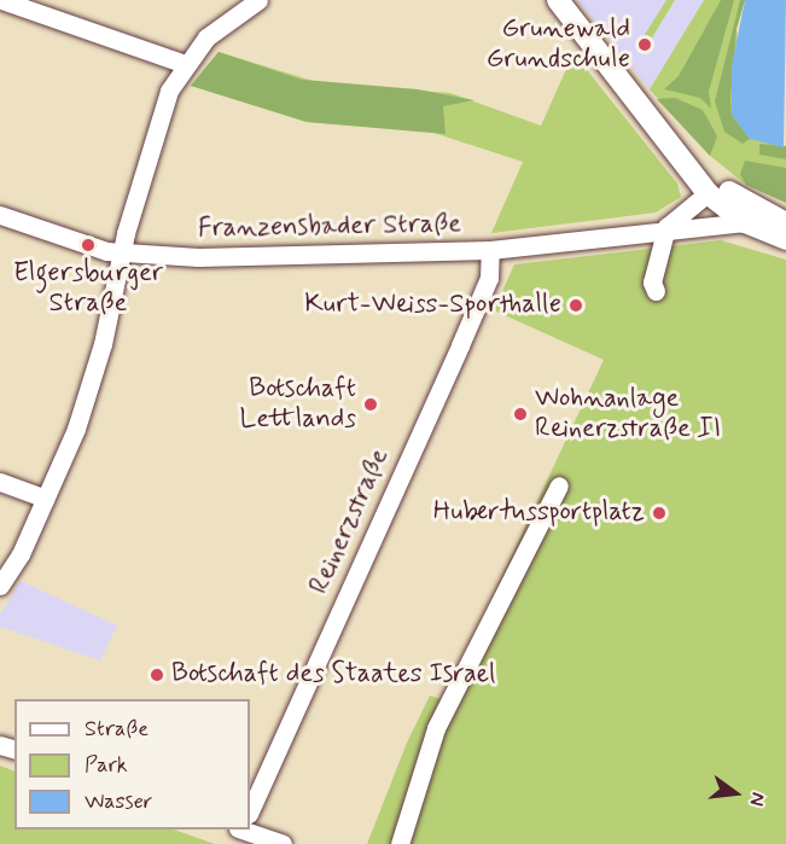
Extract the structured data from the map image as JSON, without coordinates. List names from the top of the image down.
{
  "streets": {
    "street": ["Franzensbader Straße", "Reinerzstraße"]
  },
  "crossings": [
    ["Franzensbader Straße", "Reinerzstraße"]
  ],
  "places": [
    "Grunewald Grundschule",
    "Elgersburger Straße",
    "Kurt-Weiss-Sporthalle",
    "Botschaft Lettlands",
    "Wohnanlage Reinerzstraße II",
    "Hubertussportplatz",
    "Botschaft des Staates Israel"
  ],
  "legend": ["Straße", "Park", "Wasser"],
  "north": "right"
}
